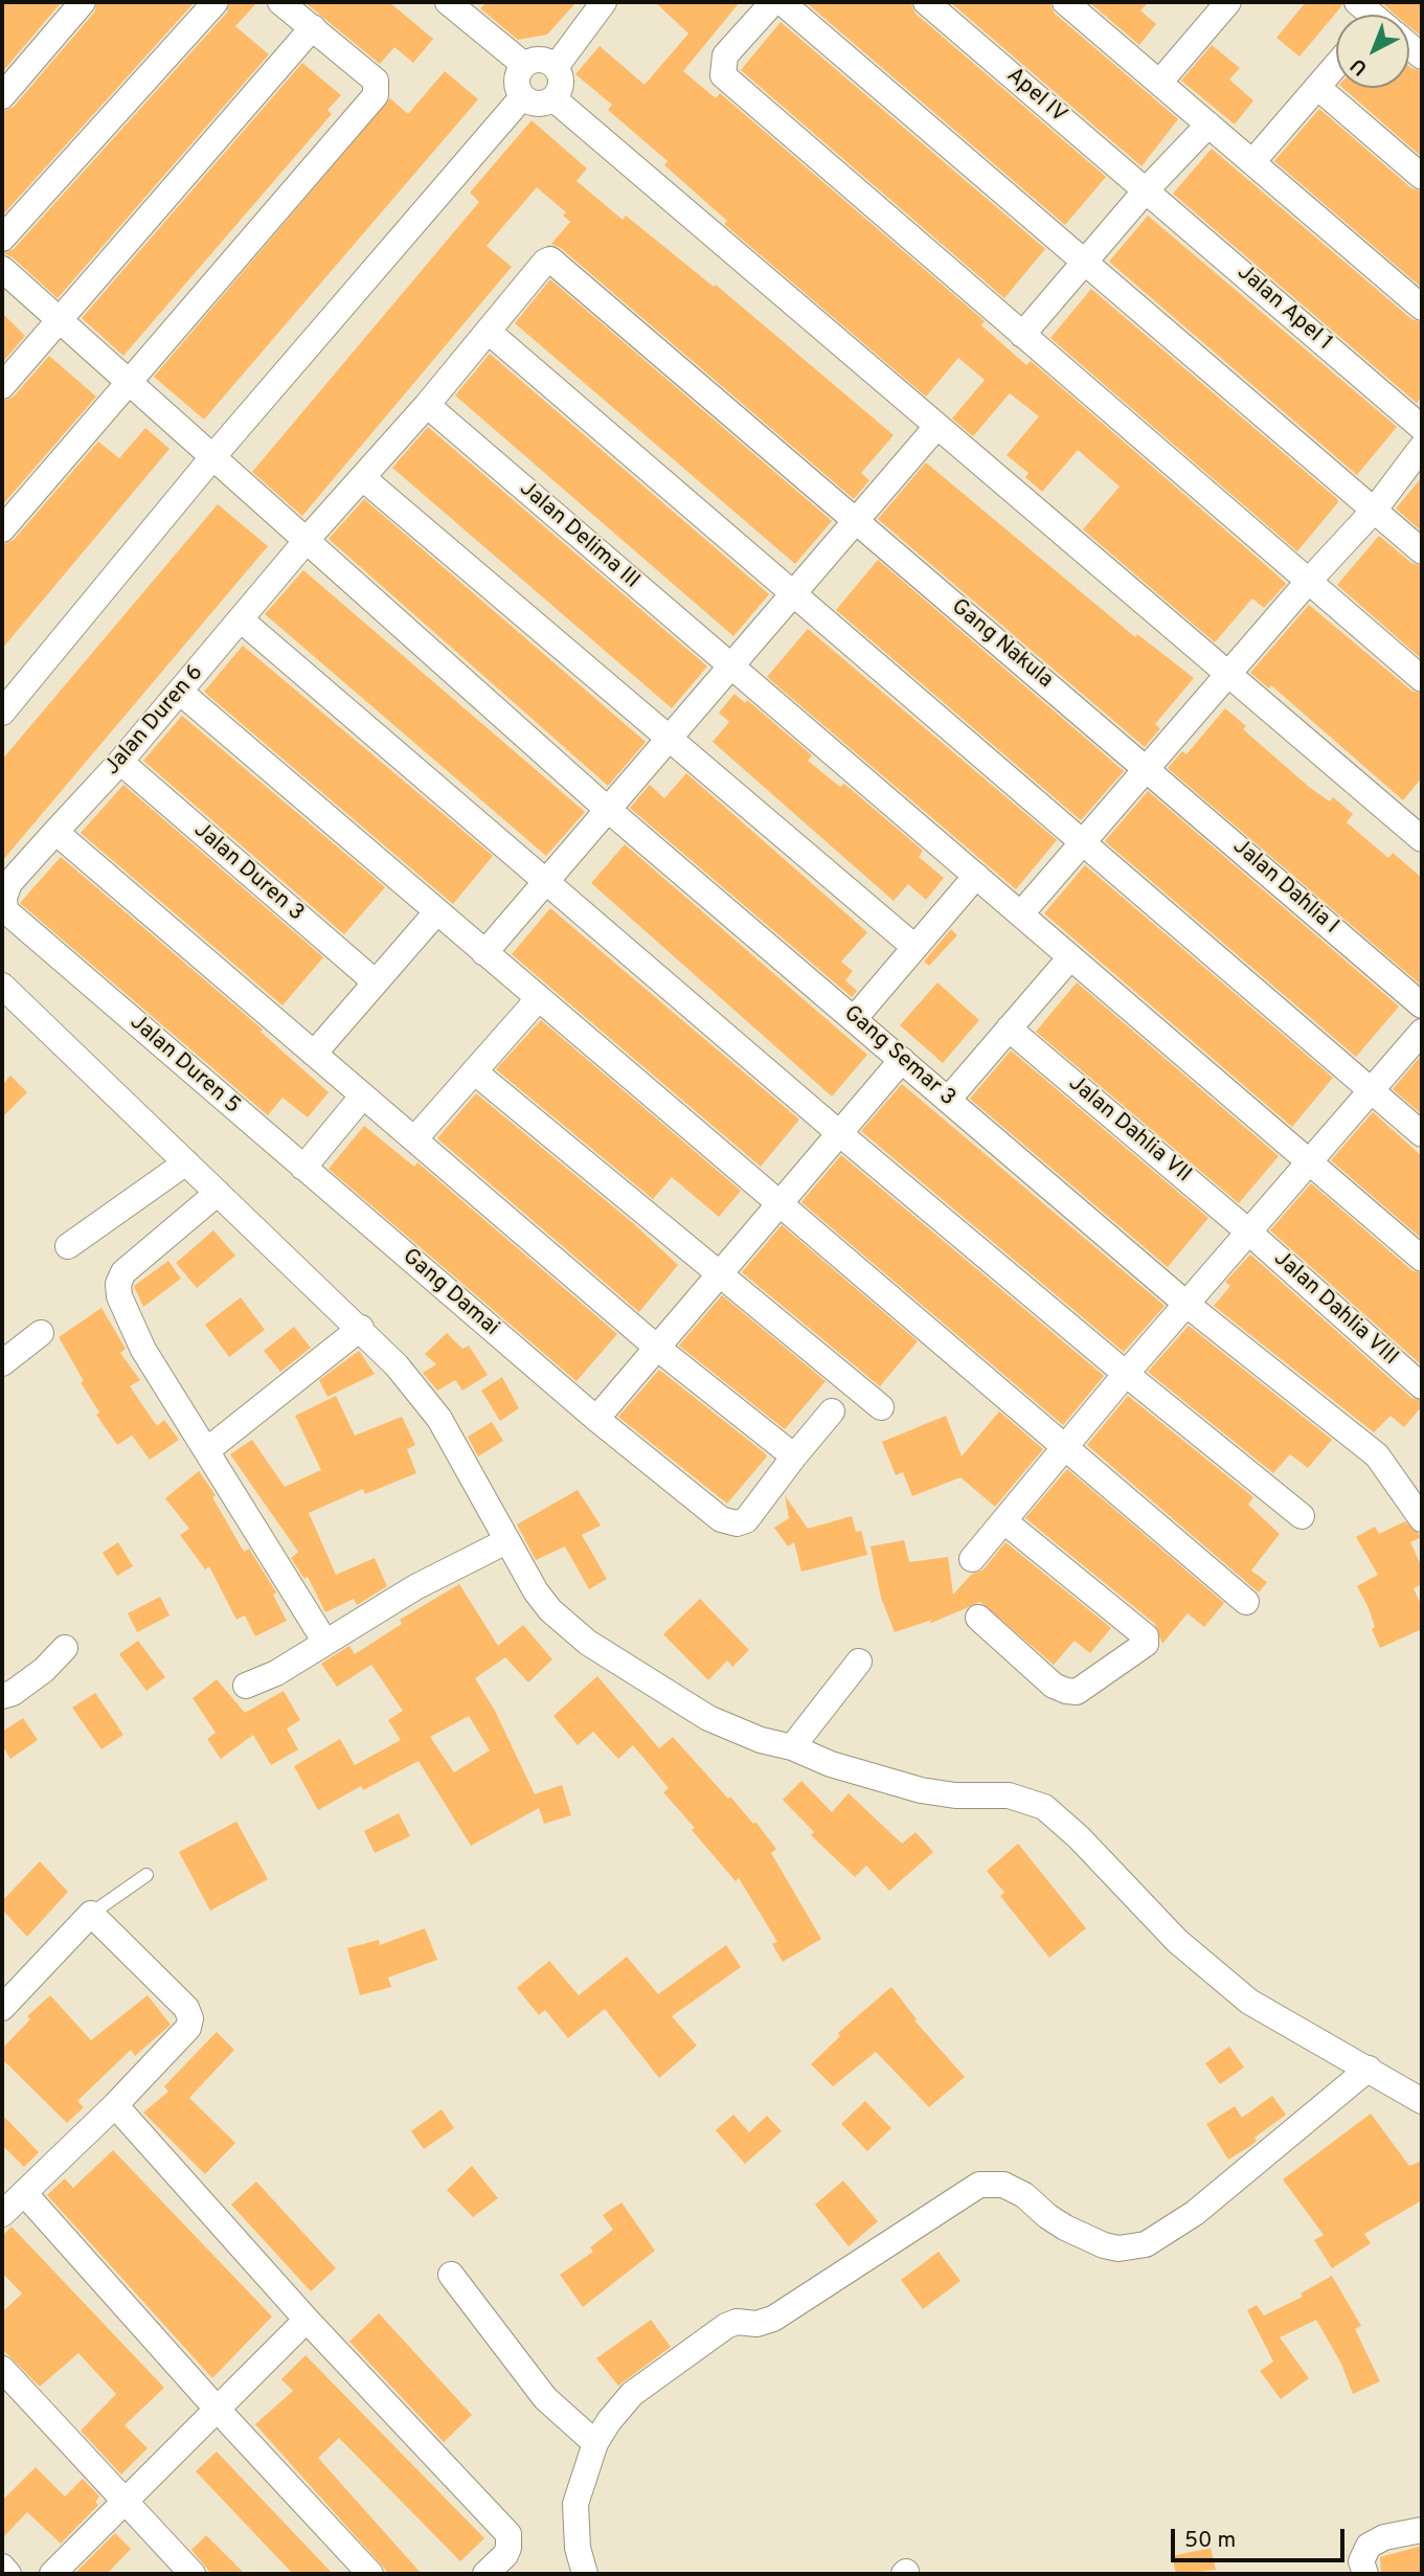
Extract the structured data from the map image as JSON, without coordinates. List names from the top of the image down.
{
  "streets": {
    "street": [
      "Apel IV",
      "Jalan Apel 1",
      "Jalan Delima III",
      "Gang Nakula",
      "Jalan Duren 6",
      "Jalan Duren 3",
      "Jalan Dahlia I",
      "Gang Semar 3",
      "Jalan Duren 5",
      "Jalan Dahlia VII",
      "Gang Damai",
      "Jalan Dahlia VIII"
    ]
  },
  "crossings": [
    ["Apel IV", "Jalan Apel 1"],
    ["Jalan Delima III", "Jalan Duren 6"],
    ["Gang Nakula", "Jalan Duren 6"],
    ["Gang Nakula", "Jalan Dahlia I"],
    ["Jalan Duren 6", "Jalan Duren 3"],
    ["Jalan Duren 6", "Gang Semar 3"],
    ["Jalan Duren 6", "Jalan Duren 5"],
    ["Jalan Duren 5", "Gang Damai"],
    ["Jalan Dahlia VII", "Jalan Dahlia VIII"]
  ],
  "scale_bar": "50 m",
  "north": "bottom left"
}
